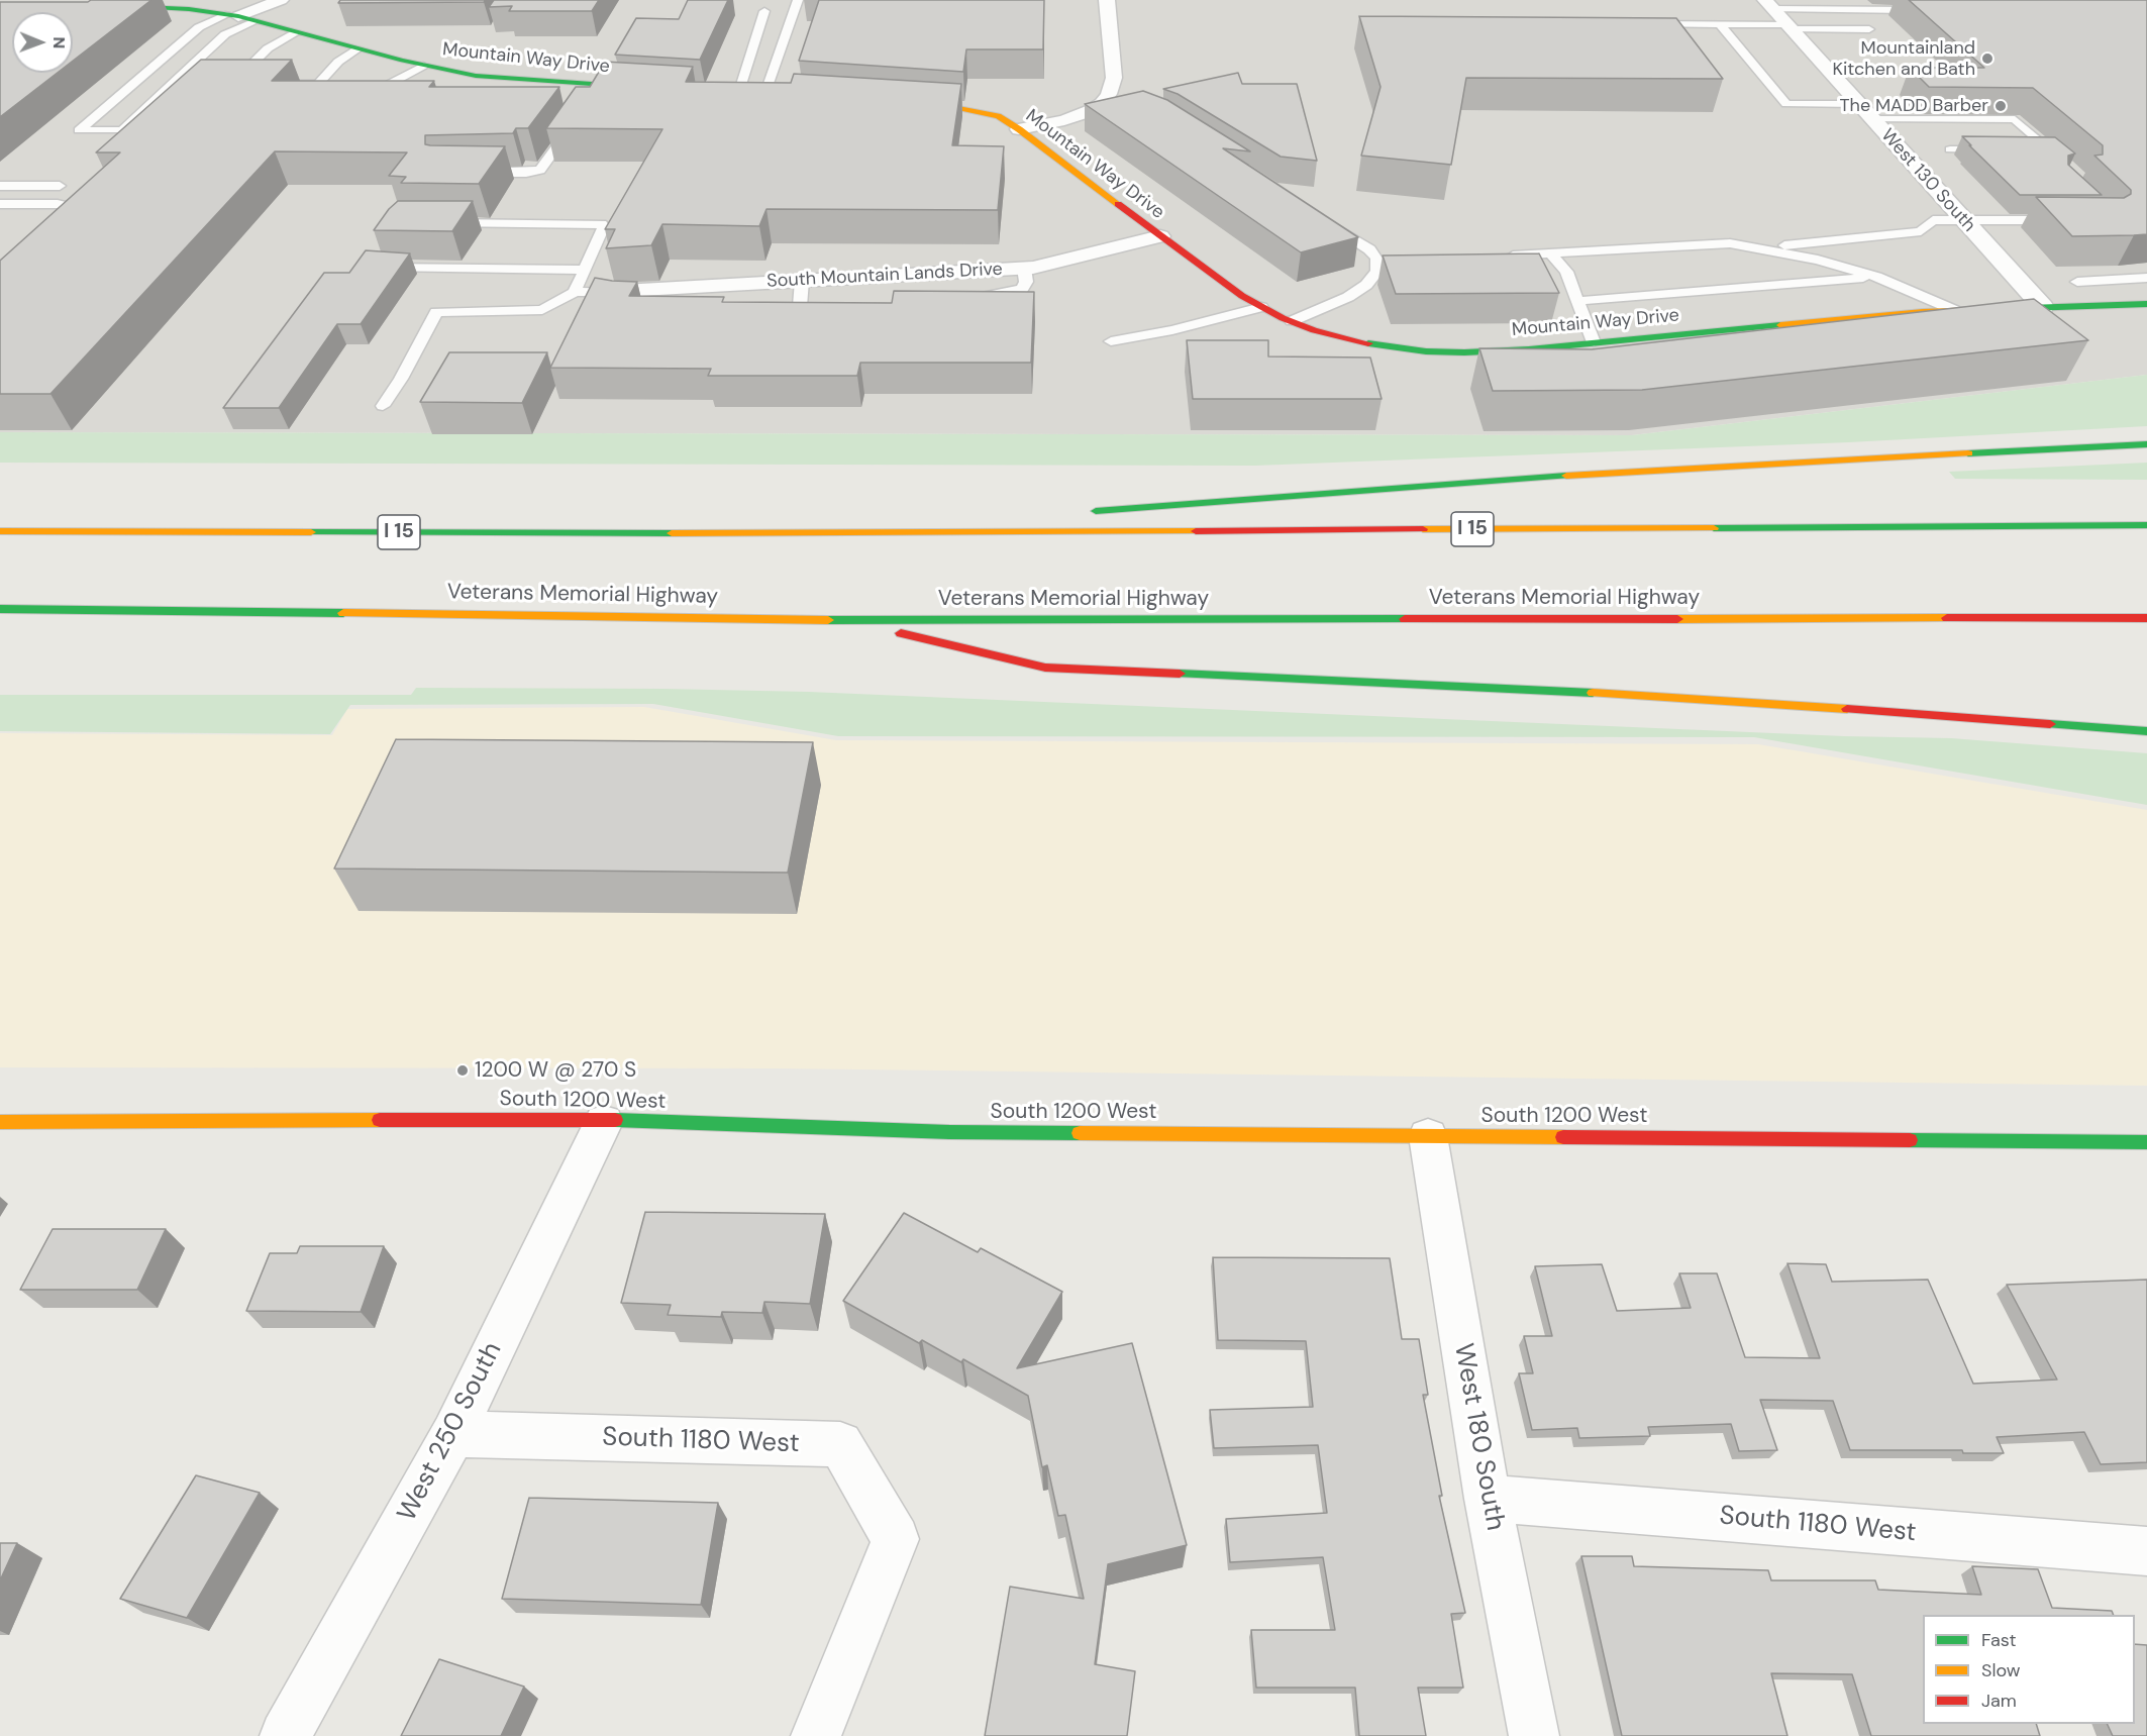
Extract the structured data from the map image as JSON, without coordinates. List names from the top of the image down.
{
  "streets": {
    "main road": [
      "Mountain Way Drive",
      "I 15",
      "Veterans Memorial Highway",
      "South 1200 West"
    ],
    "street": [
      "West 130 South",
      "South Mountain Lands Drive",
      "West 250 South",
      "West 180 South",
      "South 1180 West"
    ]
  },
  "crossings": [
    ["Mountain Way Drive", "West 130 South"],
    ["Mountain Way Drive", "South Mountain Lands Drive"],
    ["South 1200 West", "West 250 South"],
    ["South 1200 West", "West 180 South"],
    ["West 250 South", "South 1180 West"],
    ["West 180 South", "South 1180 West"]
  ],
  "places": ["Mountainland Kitchen and Bath", "The MADD Barber", "1200 W @ 270 S"],
  "legend": ["Fast", "Slow", "Jam"],
  "north": "right"
}
